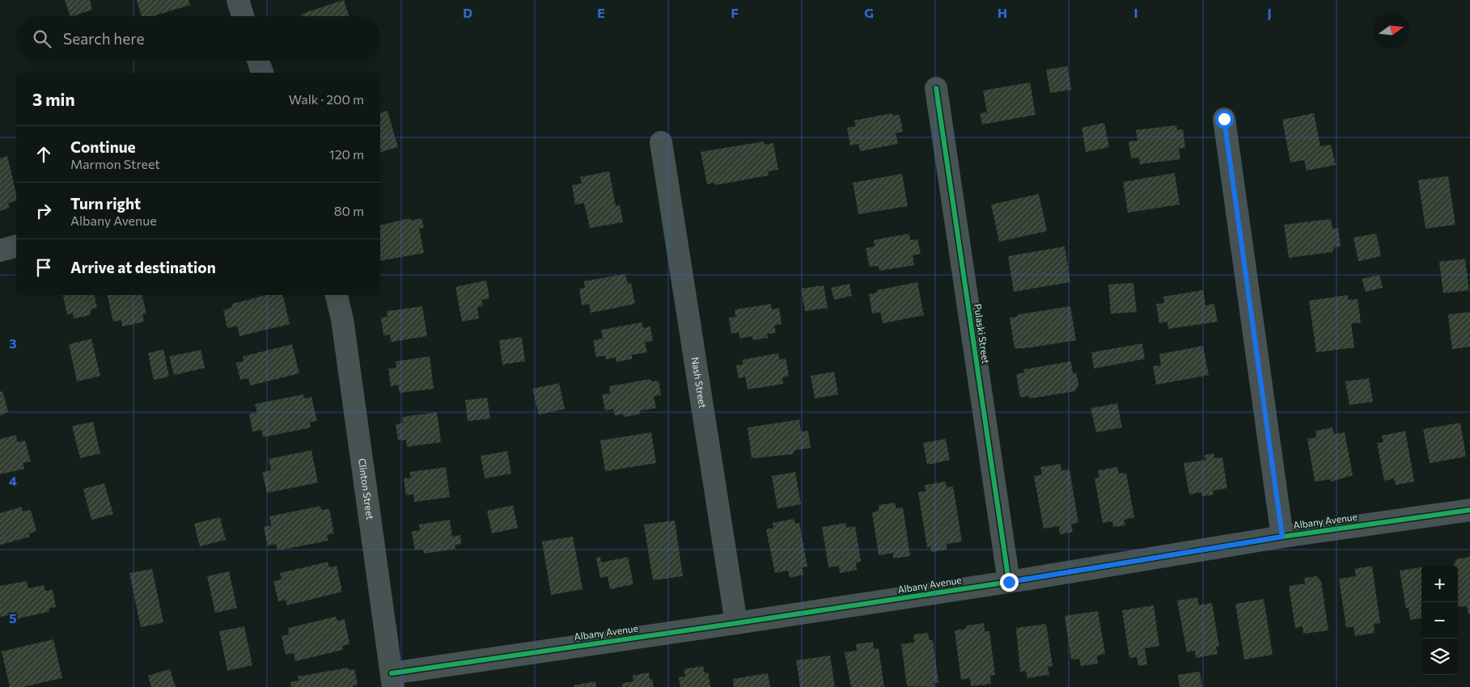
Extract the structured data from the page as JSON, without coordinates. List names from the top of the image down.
{
  "streets": {
    "street": [
      "Pulaski Street",
      "Nash Street",
      "Clinton Street",
      "Albany Avenue"
    ]
  },
  "crossings": [
    ["Pulaski Street", "Albany Avenue"],
    ["Nash Street", "Albany Avenue"],
    ["Clinton Street", "Albany Avenue"]
  ],
  "north": "right",
  "page": {
    "search": "Search here",
    "heading": ["3 min", "Walk · 200 m"],
    "list": [
      ["Continue", "Marmon Street", "120 m"],
      ["Turn right", "Albany Avenue", "80 m"],
      "Arrive at destination"
    ],
    "map_buttons": ["+", "−"]
  },
  "grid": {
    "columns": [
      "D",
      "E",
      "F",
      "G",
      "H",
      "I",
      "J"
    ],
    "rows": ["3", "4", "5"]
  }
}
